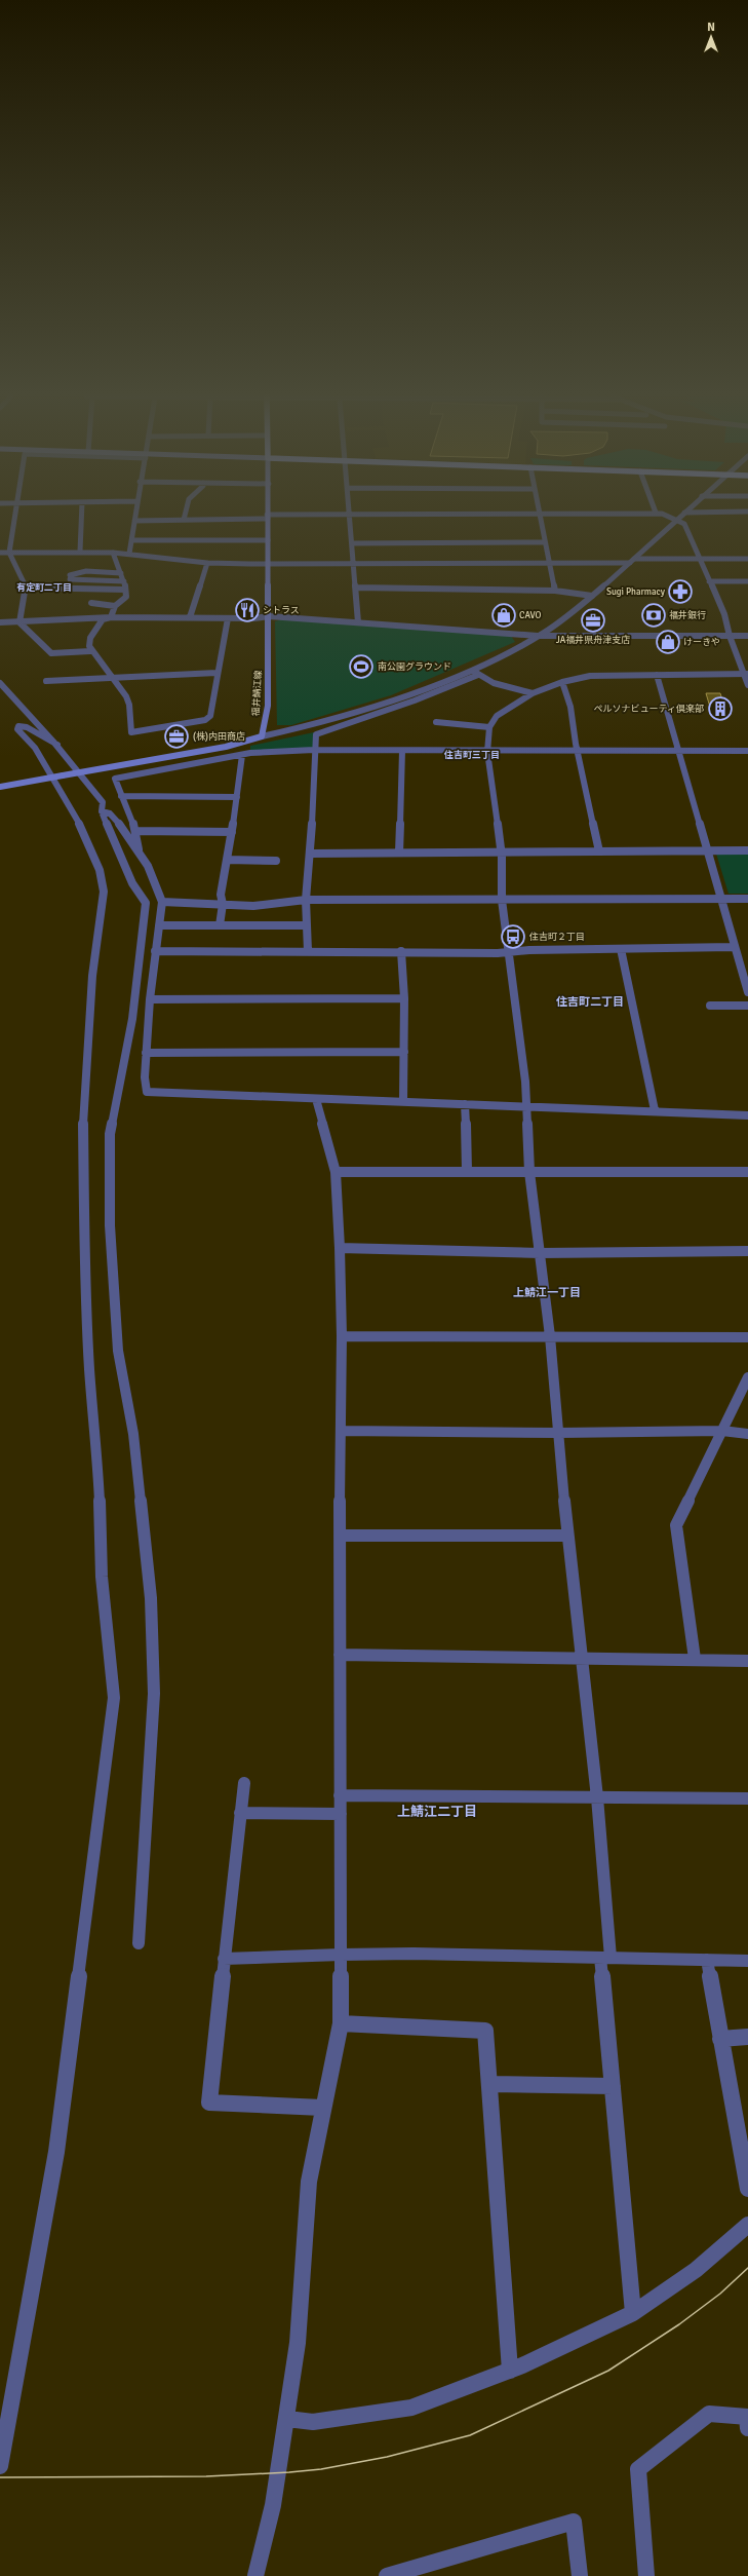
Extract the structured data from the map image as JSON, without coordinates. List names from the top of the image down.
{
  "streets": {
    "main road": ["福井鯖江線"]
  },
  "districts": [
    "有定町二丁目",
    "住吉町三丁目",
    "住吉町二丁目",
    "上鯖江一丁目",
    "上鯖江二丁目"
  ],
  "places": {
    "pharmacy": ["Sugi Pharmacy"],
    "restaurant": ["シトラス"],
    "shop": ["CAVO", "けーきや"],
    "bank": ["福井銀行"],
    "office": ["JA福井県舟津支店", "(株)内田商店"],
    "sports": ["南公園グラウンド"],
    "building": ["ペルソナビューティ倶楽部"],
    "bus stop": ["住吉町２丁目"]
  },
  "north": "top"
}
